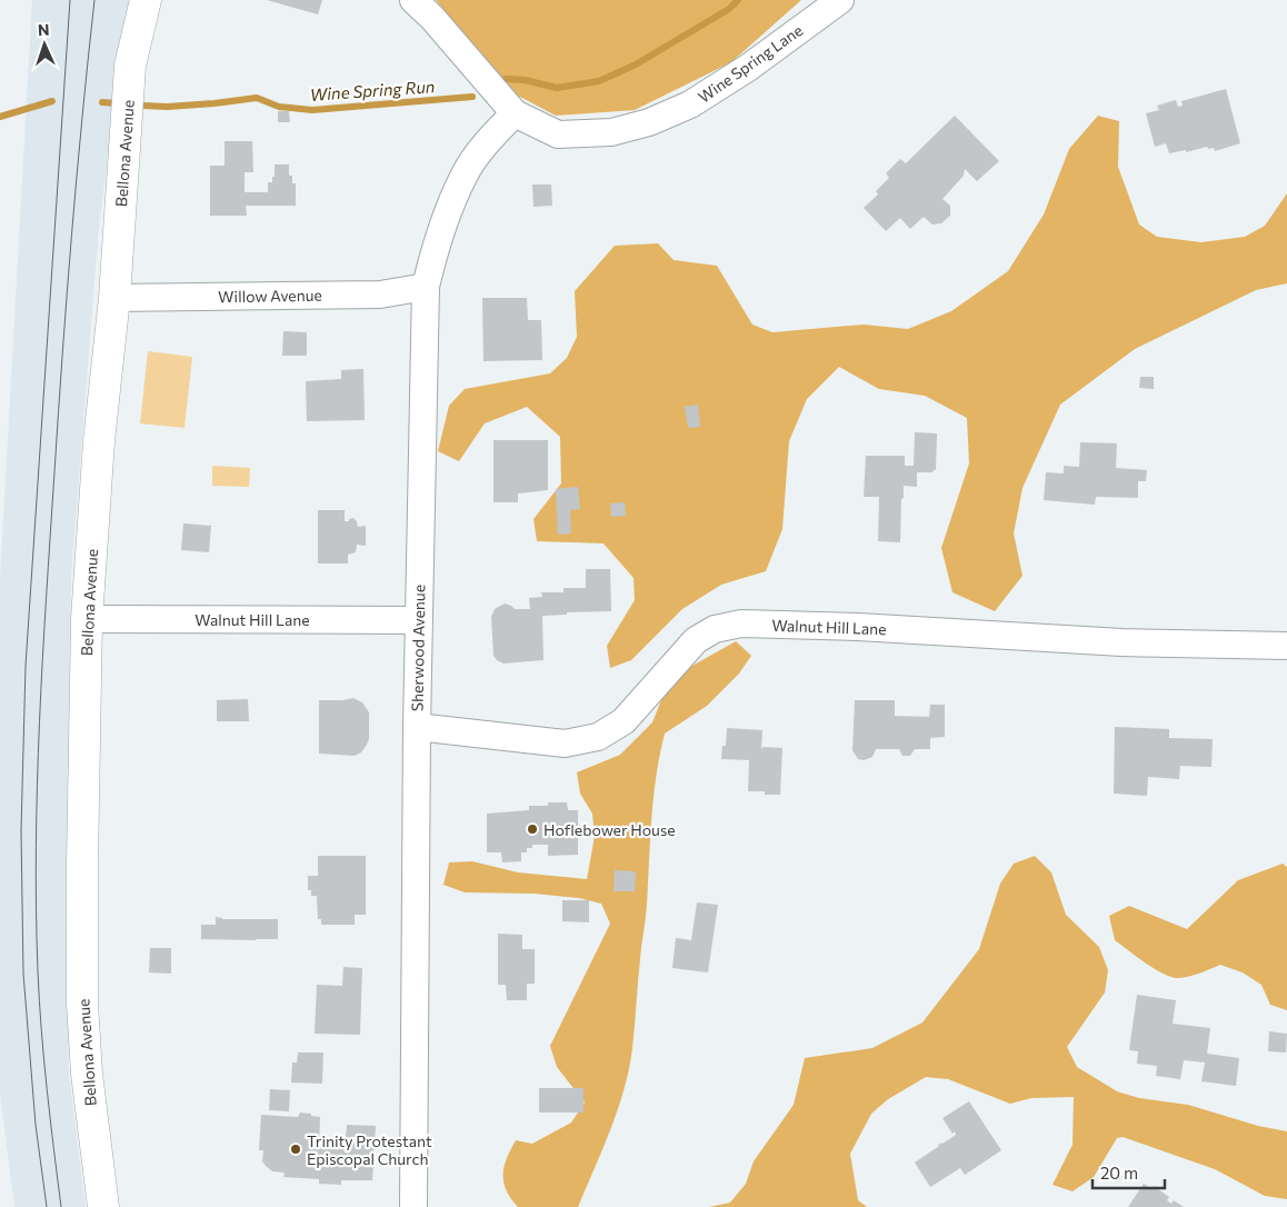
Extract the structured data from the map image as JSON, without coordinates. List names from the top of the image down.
{
  "streets": {
    "street": [
      "Wine Spring Lane",
      "Bellona Avenue",
      "Willow Avenue",
      "Walnut Hill Lane",
      "Sherwood Avenue"
    ]
  },
  "crossings": [
    ["Wine Spring Lane", "Sherwood Avenue"],
    ["Bellona Avenue", "Willow Avenue"],
    ["Bellona Avenue", "Walnut Hill Lane"],
    ["Willow Avenue", "Sherwood Avenue"],
    ["Walnut Hill Lane", "Sherwood Avenue"]
  ],
  "water": ["Wine Spring Run"],
  "places": ["Hoflebower House", "Trinity Protestant Episcopal Church"],
  "scale_bar": "20 m",
  "north": "top"
}
